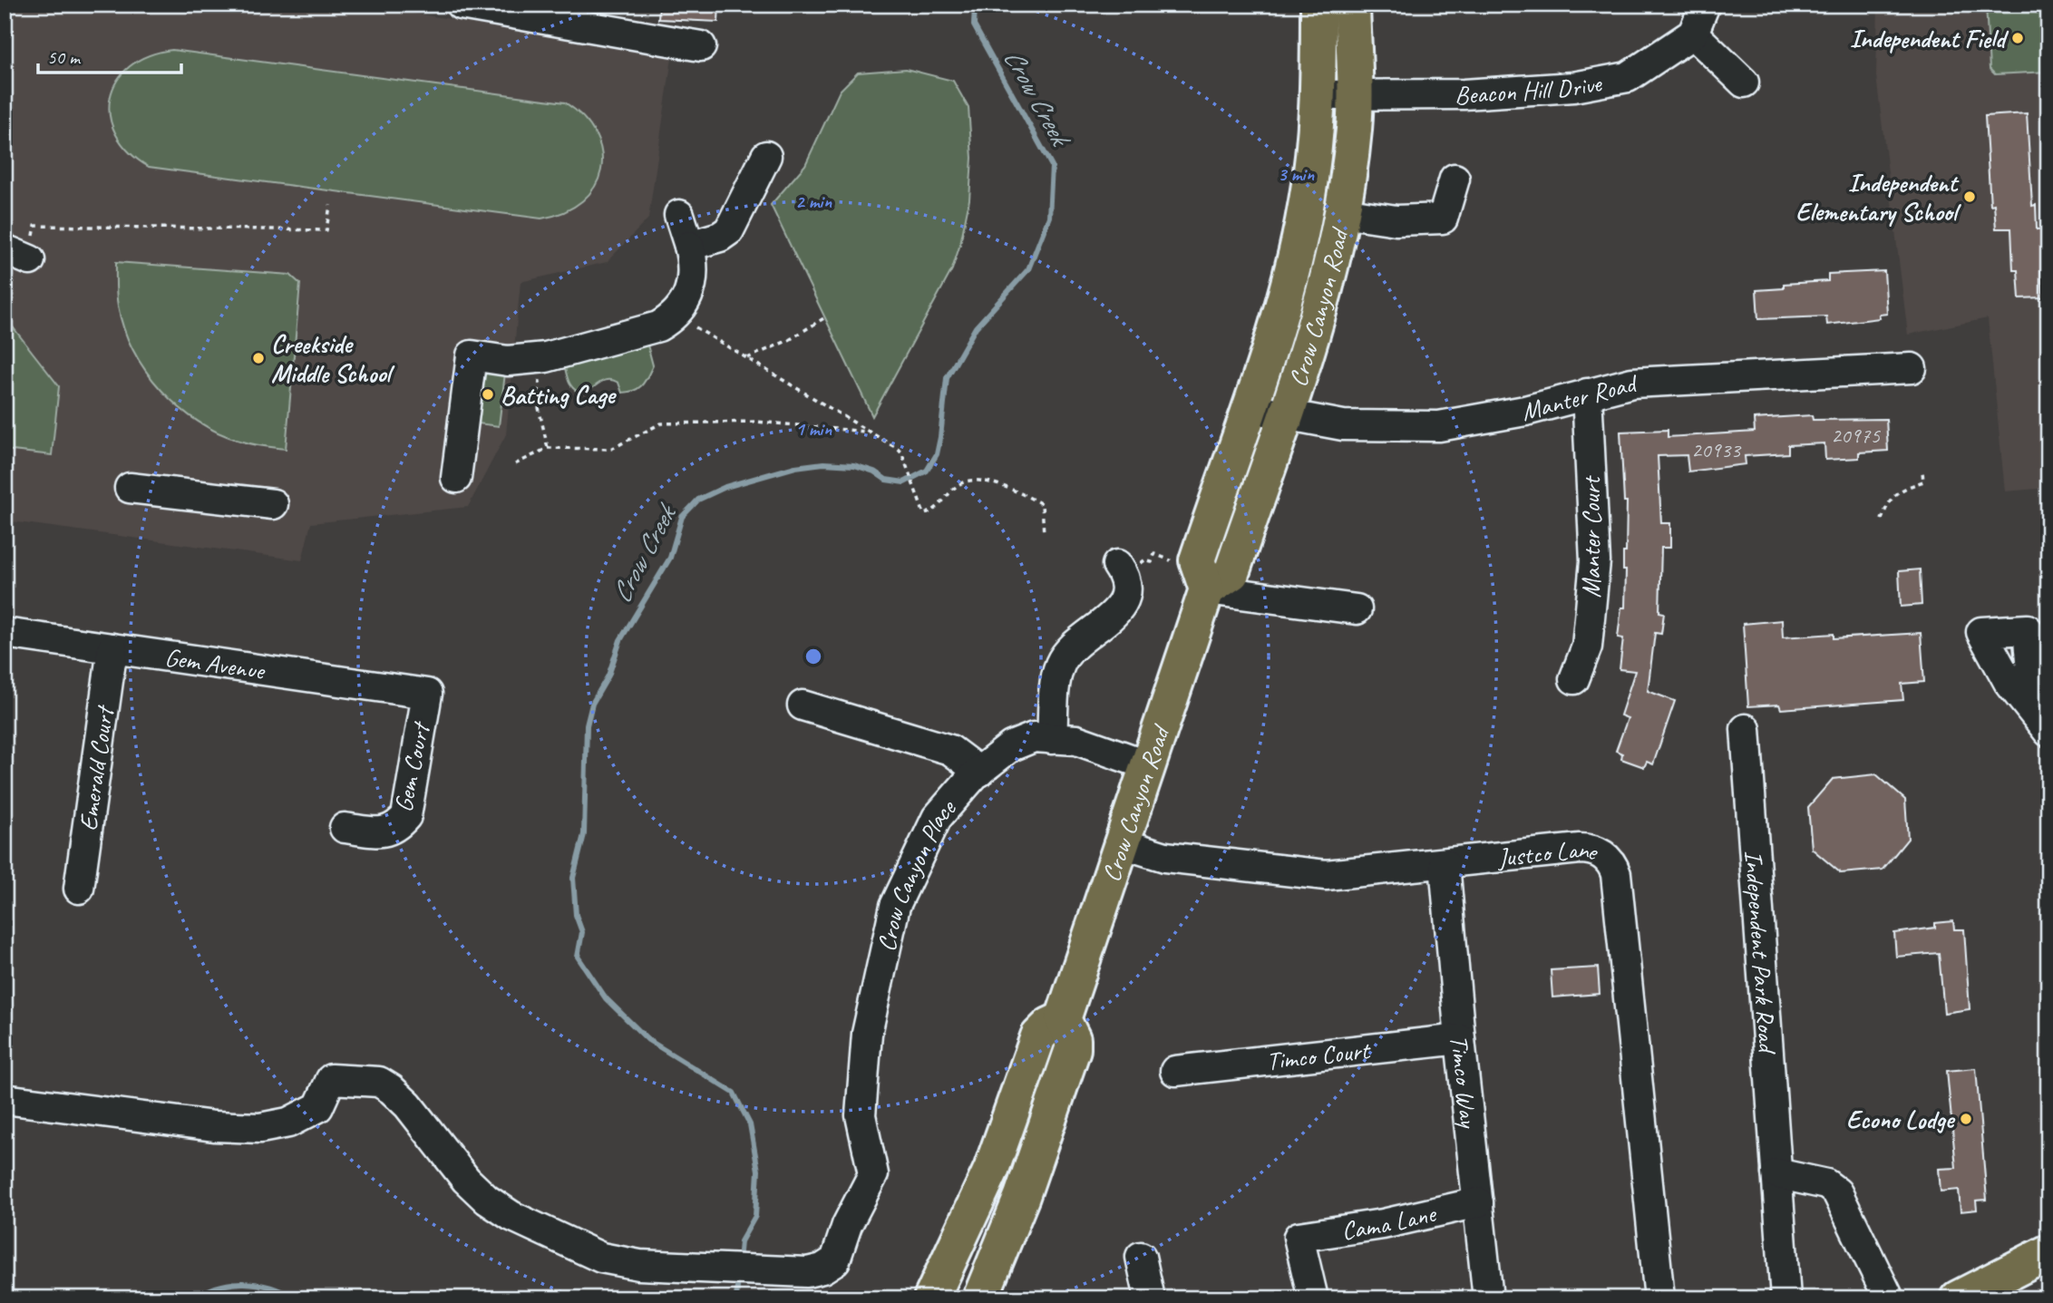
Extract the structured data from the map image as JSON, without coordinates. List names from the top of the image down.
{
  "streets": {
    "main road": ["Crow Canyon Road"],
    "street": [
      "Beacon Hill Drive",
      "Manter Road",
      "Manter Court",
      "Gem Avenue",
      "Gem Court",
      "Emerald Court",
      "Justco Lane",
      "Crow Canyon Place",
      "Independent Park Road",
      "Timco Court",
      "Timco Way",
      "Cama Lane"
    ]
  },
  "crossings": [
    ["Beacon Hill Drive", "Crow Canyon Road"],
    ["Crow Canyon Road", "Manter Road"],
    ["Crow Canyon Road", "Justco Lane"],
    ["Crow Canyon Road", "Crow Canyon Place"],
    ["Manter Road", "Manter Court"],
    ["Gem Avenue", "Gem Court"],
    ["Gem Avenue", "Emerald Court"],
    ["Justco Lane", "Timco Way"],
    ["Timco Court", "Timco Way"],
    ["Timco Way", "Cama Lane"]
  ],
  "water": ["Crow Creek"],
  "places": [
    "Independent Field",
    "Independent Elementary School",
    "Creekside Middle School",
    "Batting Cage",
    "Econo Lodge"
  ],
  "house_numbers": ["20975", "20933"],
  "scale_bar": "50 m",
  "rings": ["3 min", "2 min", "1 min"]
}
